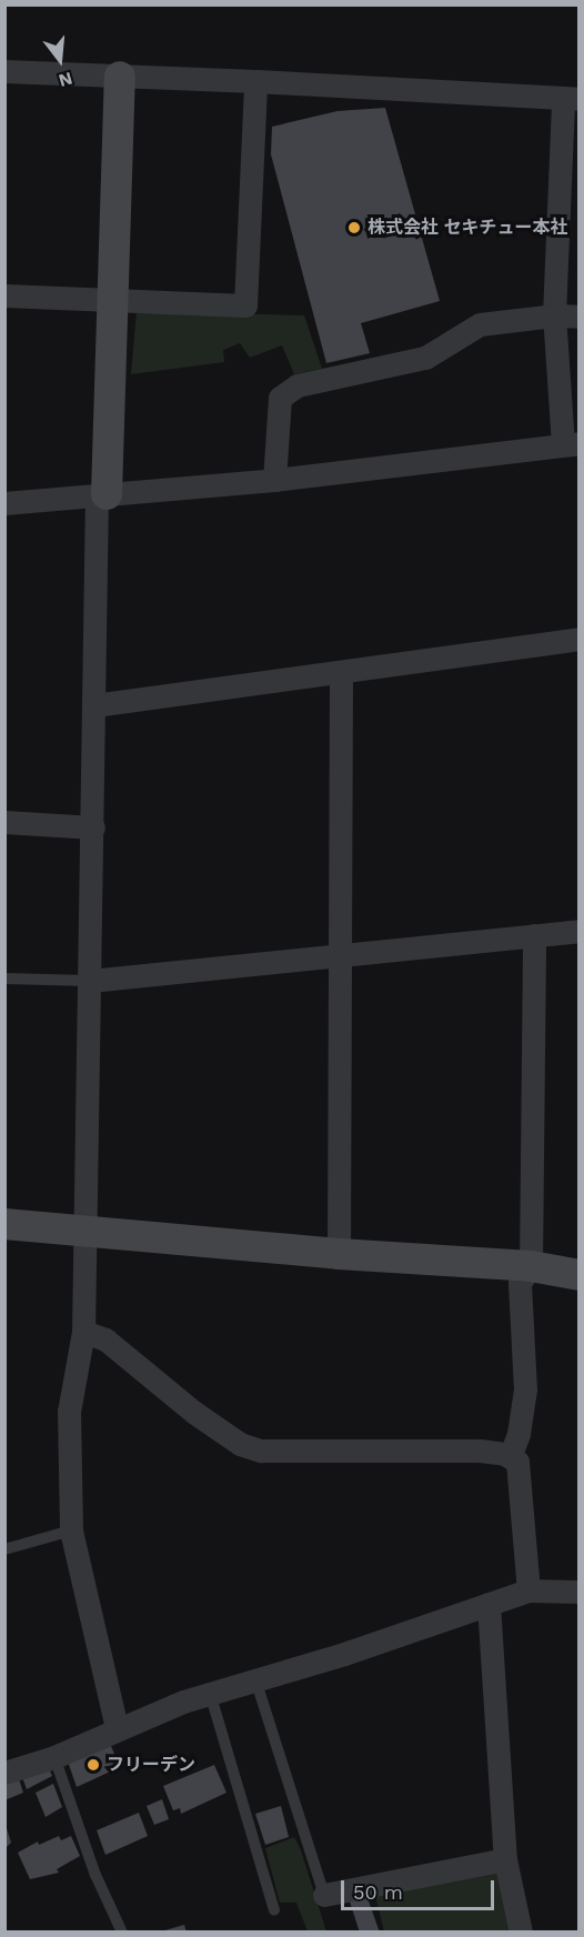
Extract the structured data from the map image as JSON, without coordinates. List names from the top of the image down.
{
  "places": ["株式会社 セキチュー本社", "フリーデン"],
  "scale_bar": "50 m",
  "north": "bottom"
}
